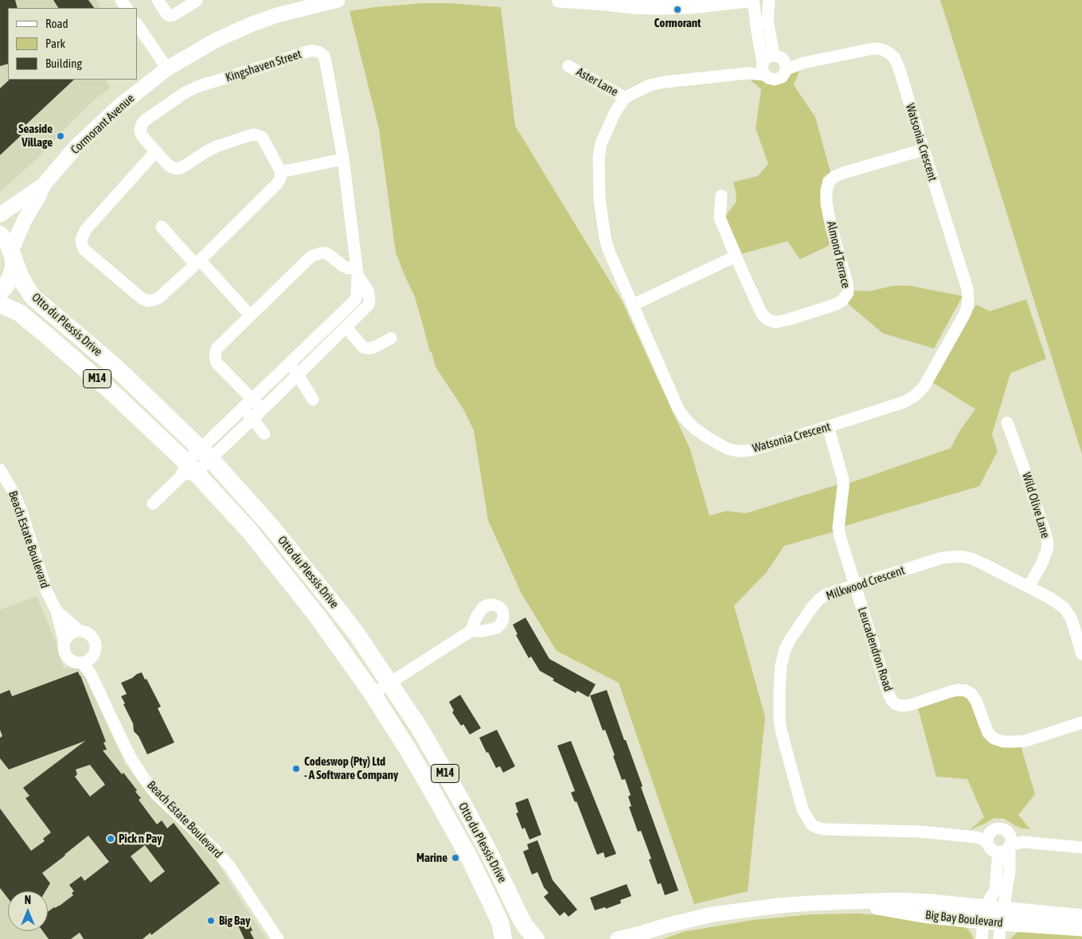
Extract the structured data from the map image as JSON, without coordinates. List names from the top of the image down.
{
  "streets": {
    "main road": ["Otto du Plessis Drive", "M14"],
    "street": [
      "Kingshaven Street",
      "Aster Lane",
      "Cormorant Avenue",
      "Watsonia Crescent",
      "Almond Terrace",
      "Wild Olive Lane",
      "Beach Estate Boulevard",
      "Milkwood Crescent",
      "Leucadendron Road",
      "Big Bay Boulevard"
    ]
  },
  "crossings": [
    ["Kingshaven Street", "Otto du Plessis Drive"],
    ["Aster Lane", "Watsonia Crescent"],
    ["Cormorant Avenue", "Otto du Plessis Drive"],
    ["Watsonia Crescent", "Almond Terrace"],
    ["Wild Olive Lane", "Milkwood Crescent"],
    ["Milkwood Crescent", "Leucadendron Road"]
  ],
  "places": [
    "Cormorant",
    "Seaside Village",
    "Codeswop (Pty) Ltd - A Software Company",
    "Pick n Pay",
    "Marine",
    "Big Bay"
  ],
  "legend": ["Road", "Park", "Building"],
  "north": "top"
}
